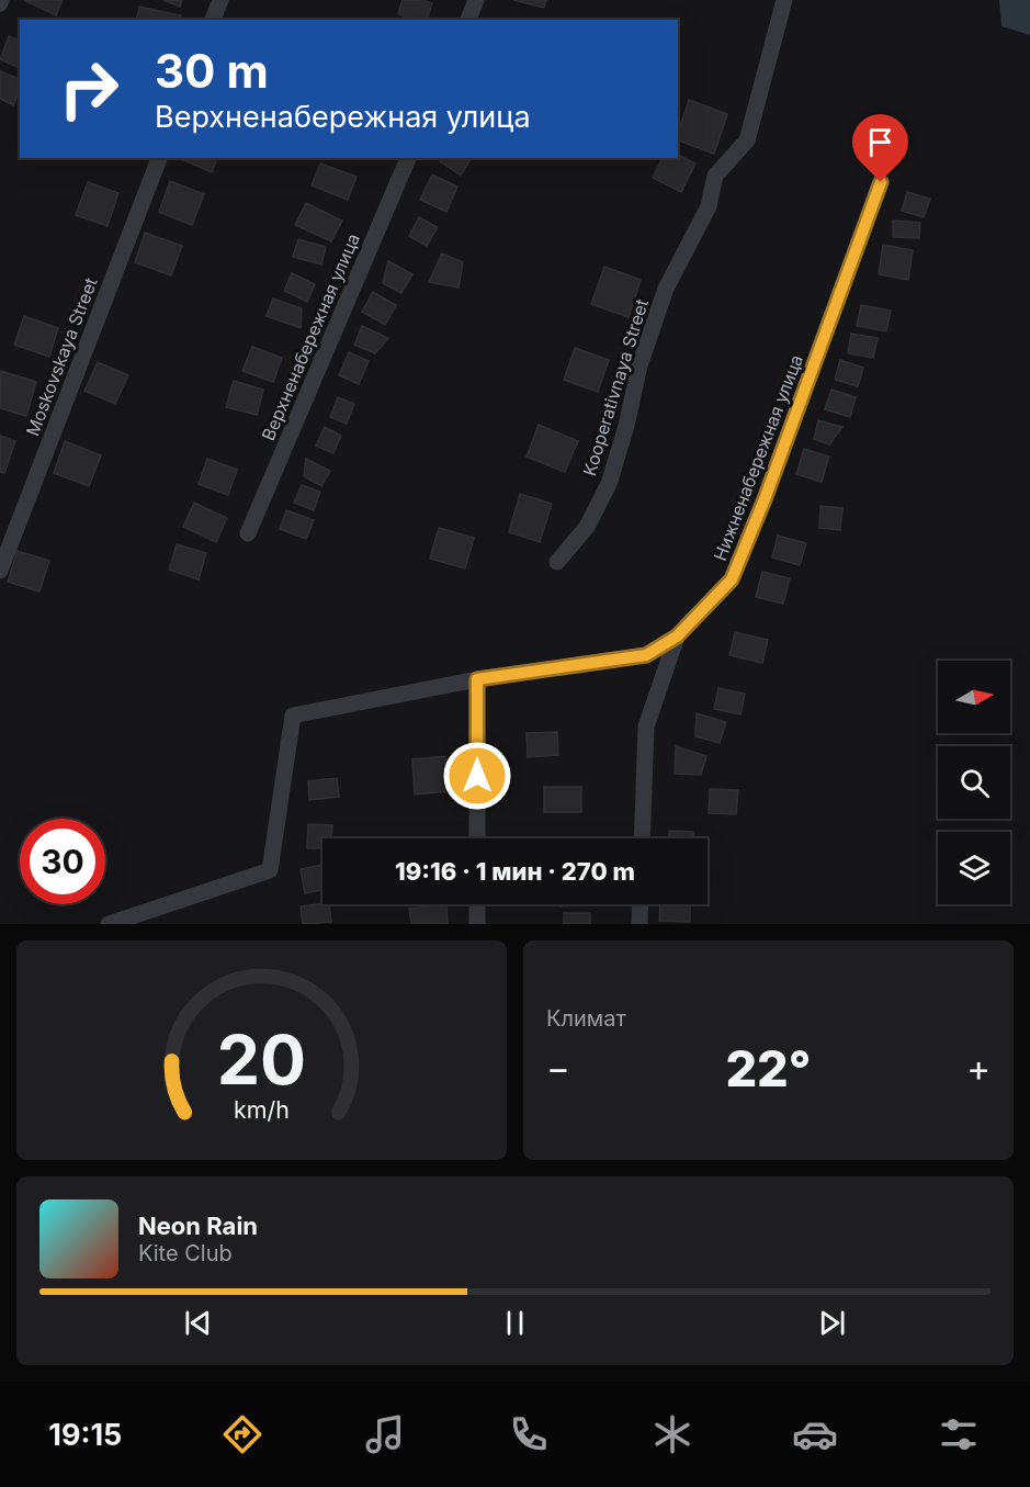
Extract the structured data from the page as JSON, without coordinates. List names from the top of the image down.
{
  "streets": {
    "street": [
      "Верхненабережная улица",
      "Moskovskaya Street",
      "Kooperativnaya Street",
      "Нижненабережная улица"
    ]
  },
  "north": "right",
  "page": {
    "turn": ["30 m", "Верхненабережная улица"],
    "limit": "30",
    "trip": "19:16 · 1 мин · 270 m",
    "tile": "Климат",
    "heat": ["−", "22°", "+"],
    "song": ["Neon Rain", "Kite Club"],
    "tabs": "19:15",
    "gauge": ["20", "km/h"]
  }
}
